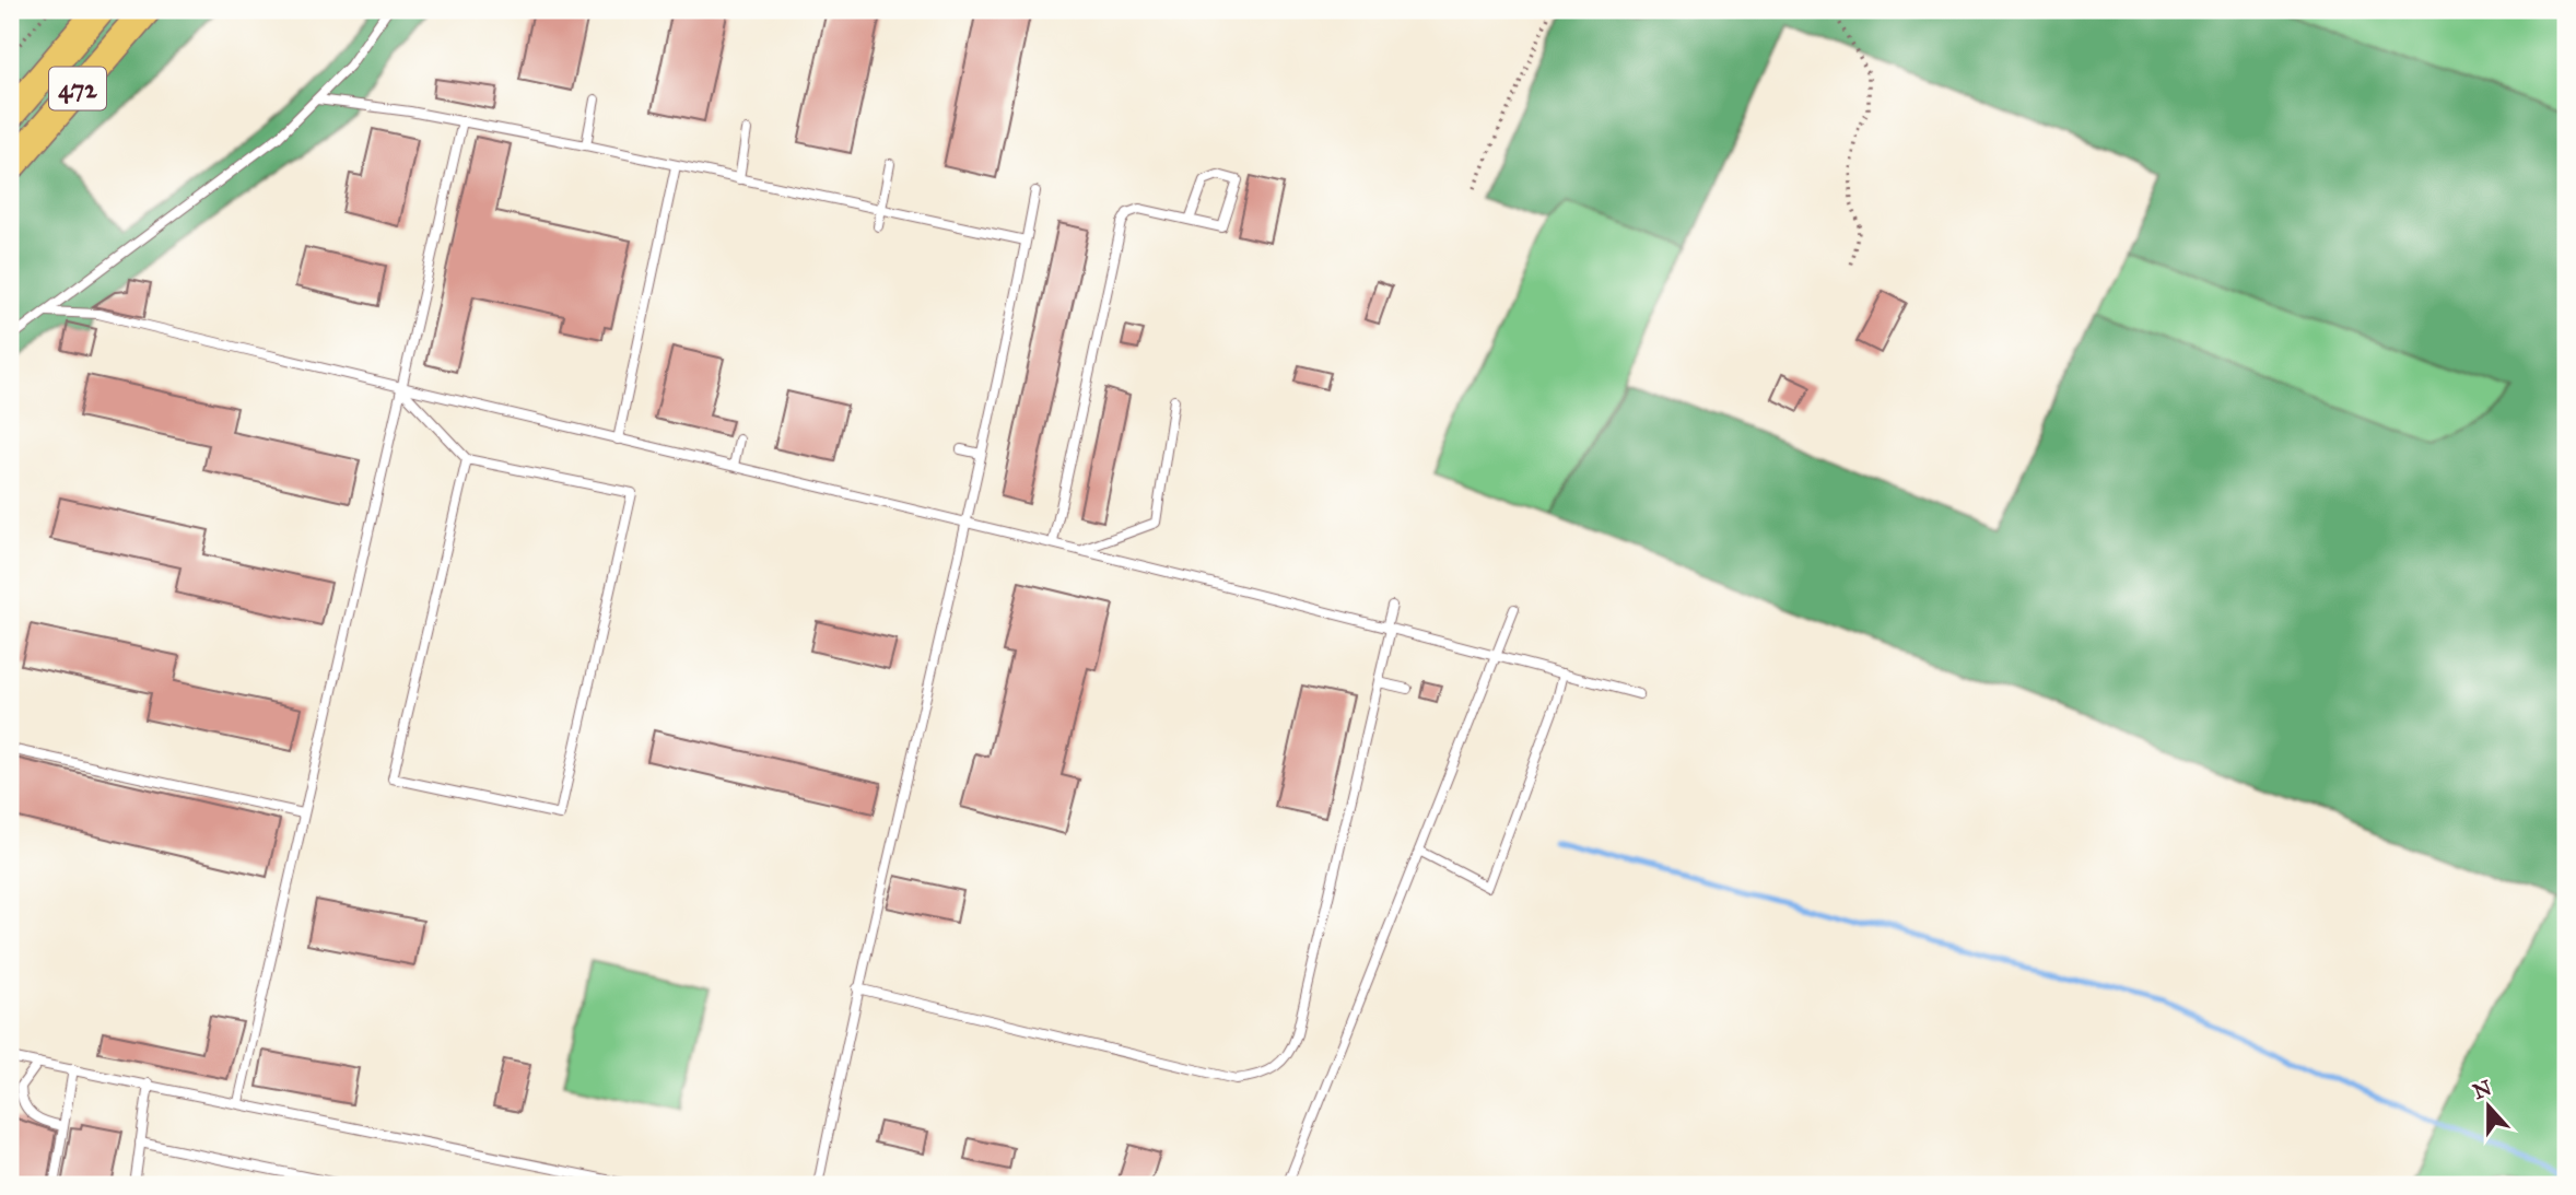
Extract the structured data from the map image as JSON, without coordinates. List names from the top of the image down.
{
  "streets": {
    "main road": ["472"]
  },
  "north": "top"
}
